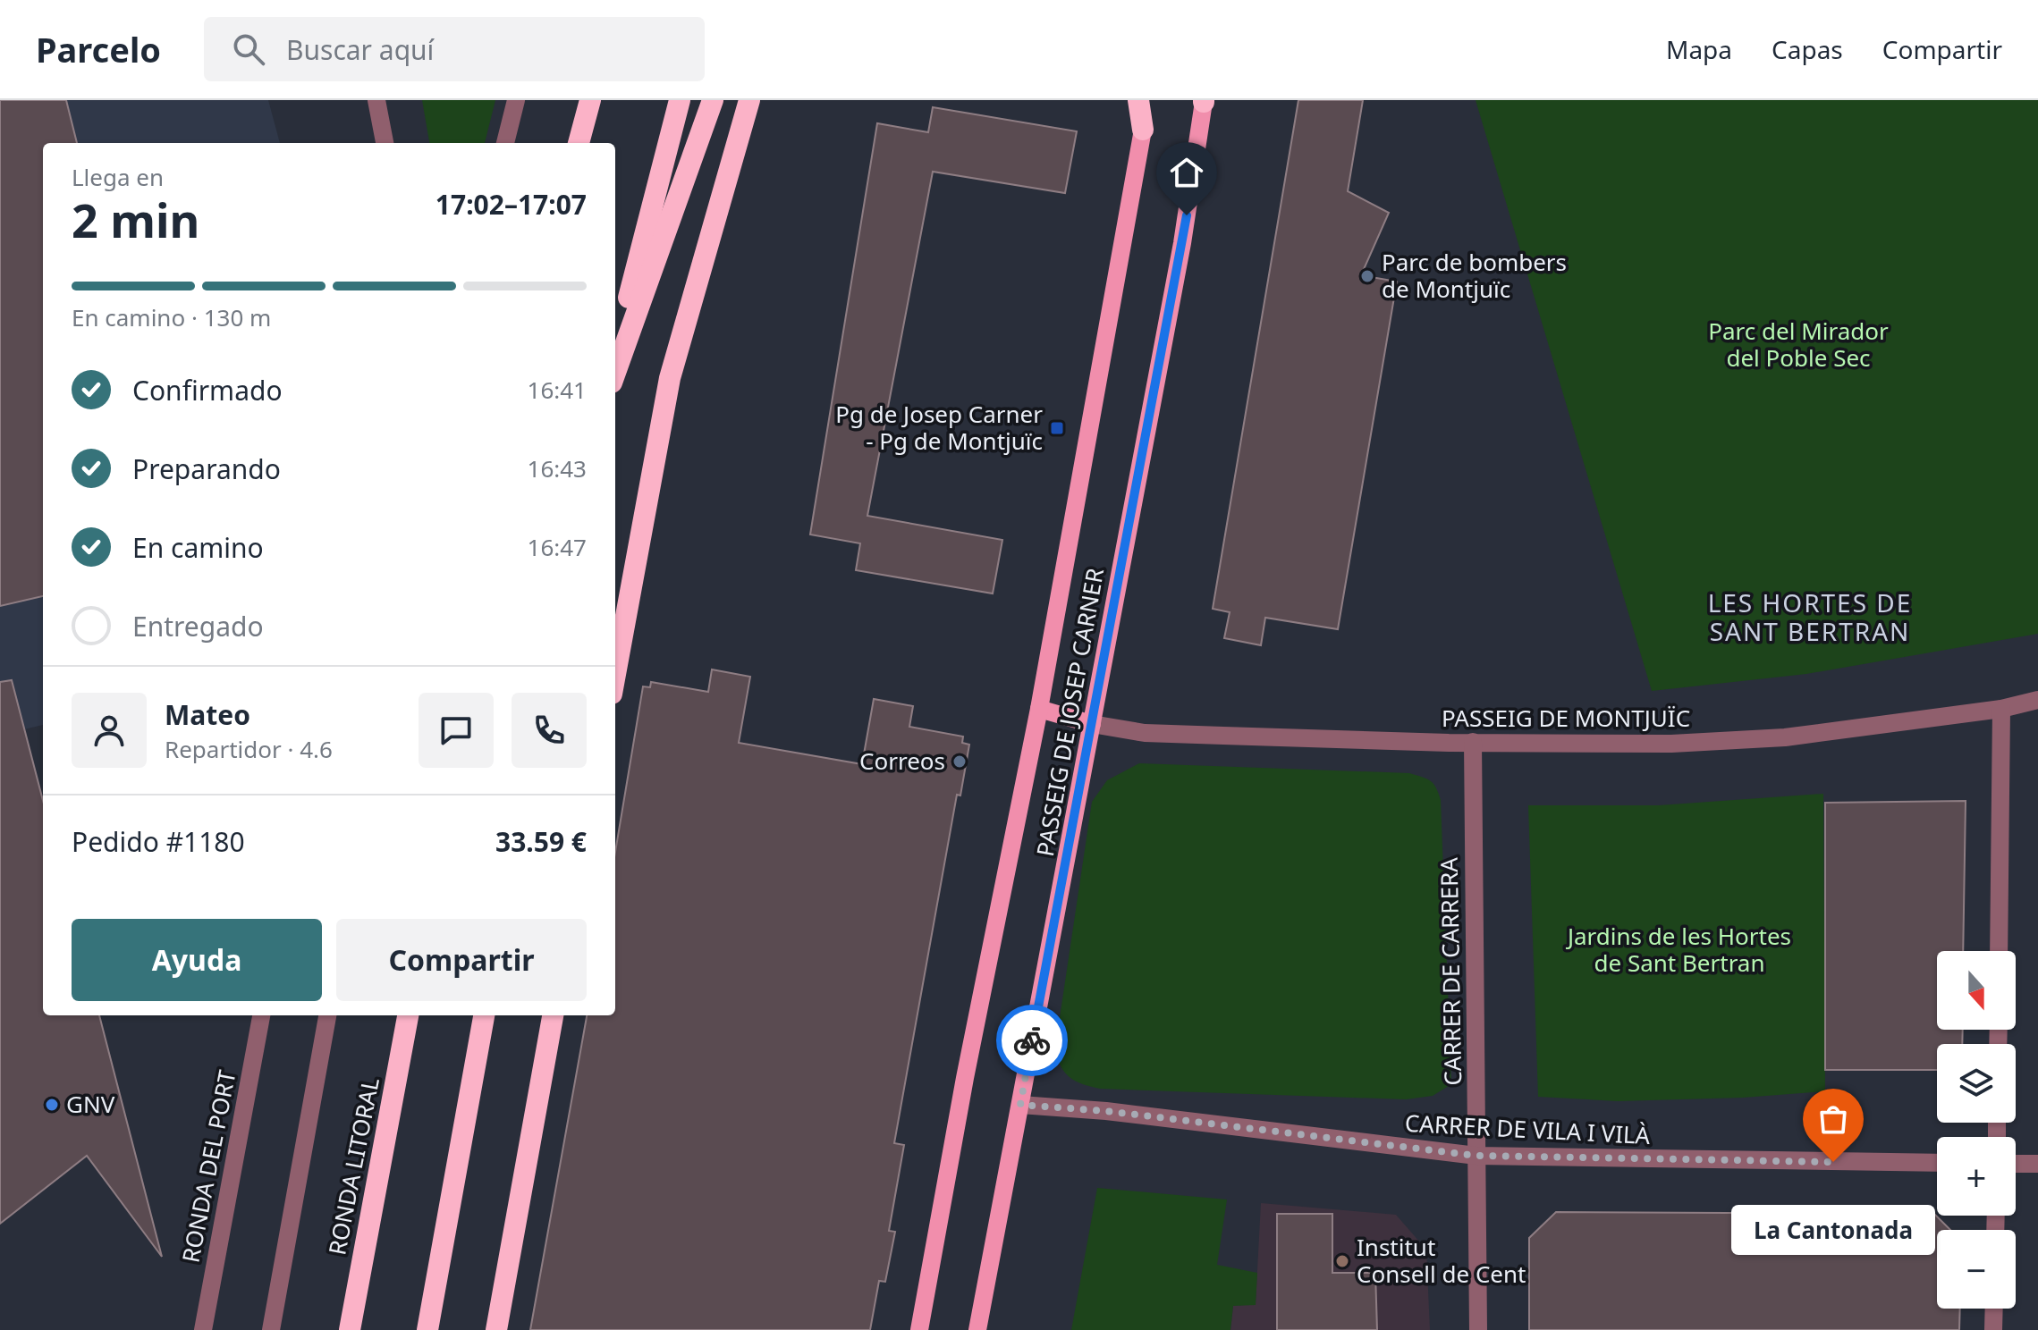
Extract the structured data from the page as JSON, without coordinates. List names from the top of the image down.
{
  "streets": {
    "highway": ["RONDA LITORAL"],
    "main road": ["PASSEIG DE JOSEP CARNER"],
    "street": [
      "PASSEIG DE MONTJUÏC",
      "CARRER DE CARRERA",
      "CARRER DE VILA I VILÀ",
      "RONDA DEL PORT"
    ]
  },
  "crossings": [
    ["PASSEIG DE JOSEP CARNER", "PASSEIG DE MONTJUÏC"],
    ["PASSEIG DE JOSEP CARNER", "CARRER DE VILA I VILÀ"],
    ["PASSEIG DE MONTJUÏC", "CARRER DE CARRERA"],
    ["CARRER DE CARRERA", "CARRER DE VILA I VILÀ"]
  ],
  "districts": ["LES HORTES DE SANT BERTRAN"],
  "parks": ["Parc del Mirador del Poble Sec", "Jardins de les Hortes de Sant Bertran"],
  "places": {
    "other": [
      "Parc de bombers de Montjuïc",
      "Correos",
      "GNV",
      "La Cantonada",
      "Institut Consell de Cent"
    ],
    "transit": ["Pg de Josep Carner - Pg de Montjuïc"]
  },
  "north": "bottom",
  "page": {
    "header": "Parcelo",
    "search": "Buscar aquí",
    "nav": ["Mapa", "Capas", "Compartir"],
    "heading": ["2 min", "Llega en", "17:02–17:07"],
    "panel": [
      "Mateo",
      "Repartidor · 4.6",
      "Pedido #1180",
      "33.59 €"
    ],
    "bar": "En camino · 130 m",
    "list": [
      ["Confirmado", "16:41"],
      ["Preparando", "16:43"],
      ["En camino", "16:47"],
      "Entregado"
    ],
    "buttons": ["Ayuda", "Compartir"],
    "map_buttons": ["+", "−"],
    "bubble": "La Cantonada"
  }
}
